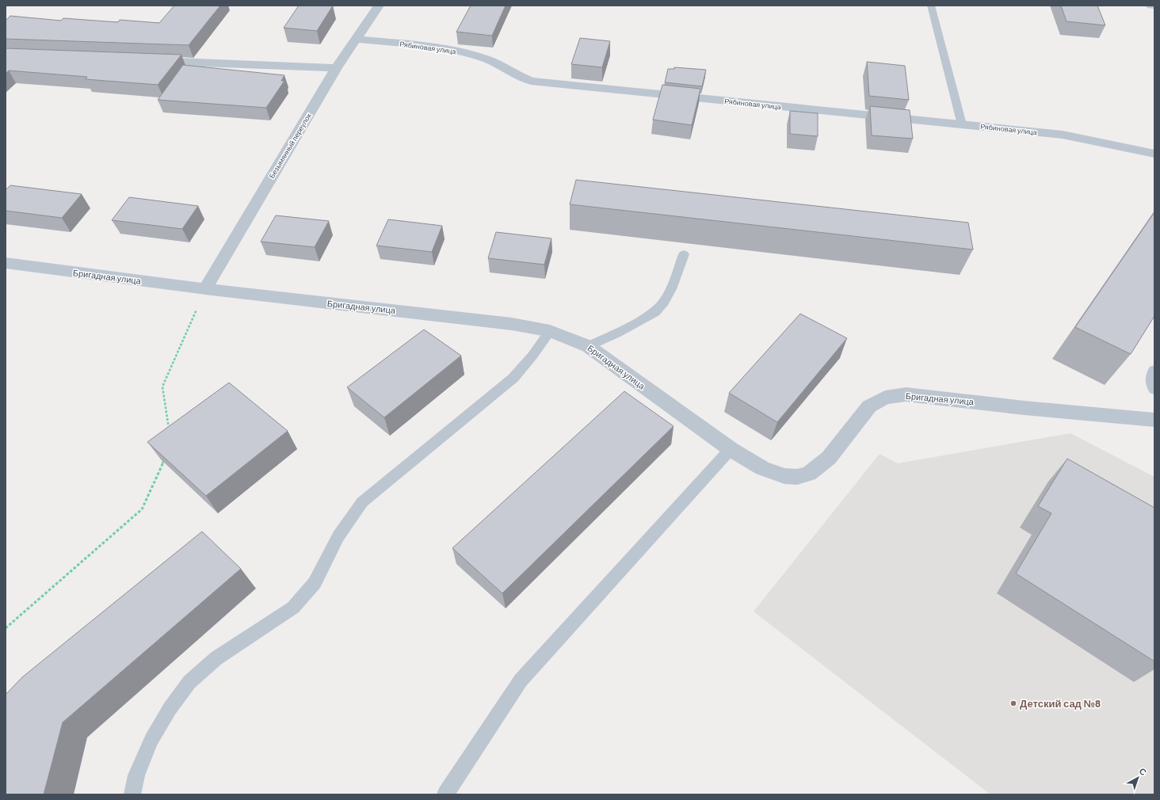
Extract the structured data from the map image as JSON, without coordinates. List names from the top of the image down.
{
  "streets": {
    "street": ["Рябиновая улица", "Безымянный переулок", "Бригадная улица"]
  },
  "crossings": [
    ["Рябиновая улица", "Безымянный переулок"],
    ["Безымянный переулок", "Бригадная улица"]
  ],
  "places": ["Детский сад №8"],
  "north": "top right"
}
